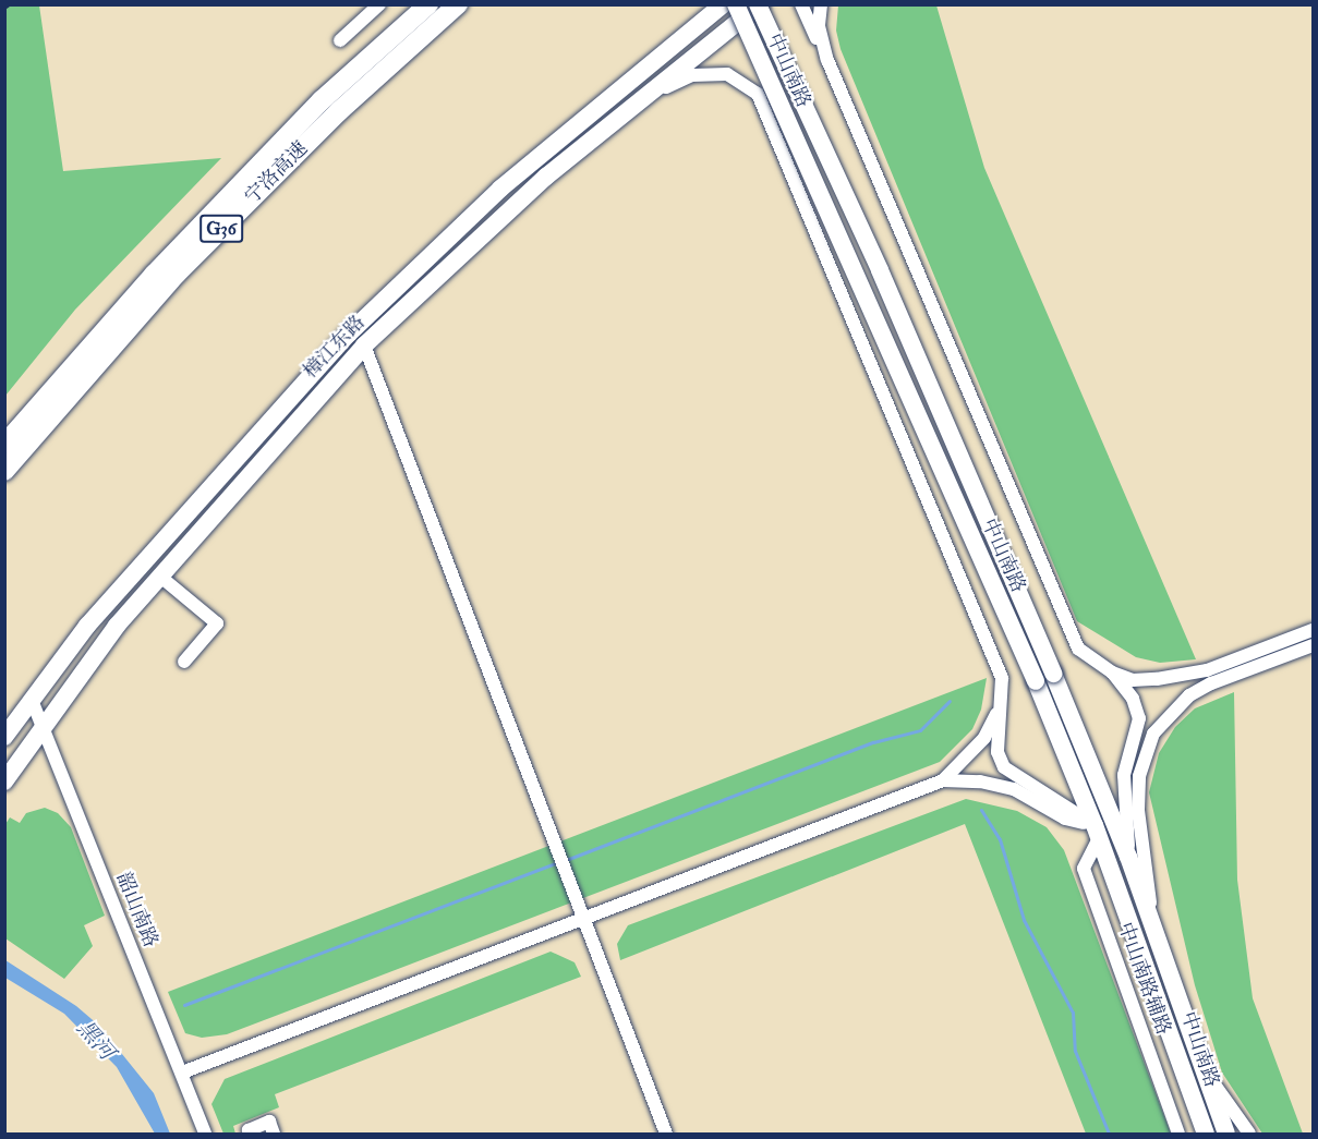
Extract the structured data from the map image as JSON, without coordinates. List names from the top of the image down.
{
  "streets": {
    "highway": ["宁洛高速", "G36"],
    "main road": ["中山南路", "樟江东路"],
    "street": ["韶山南路", "中山南路辅路"]
  },
  "crossings": [
    ["中山南路", "樟江东路"],
    ["中山南路", "中山南路辅路"],
    ["樟江东路", "韶山南路"]
  ],
  "water": ["黑河"]
}
